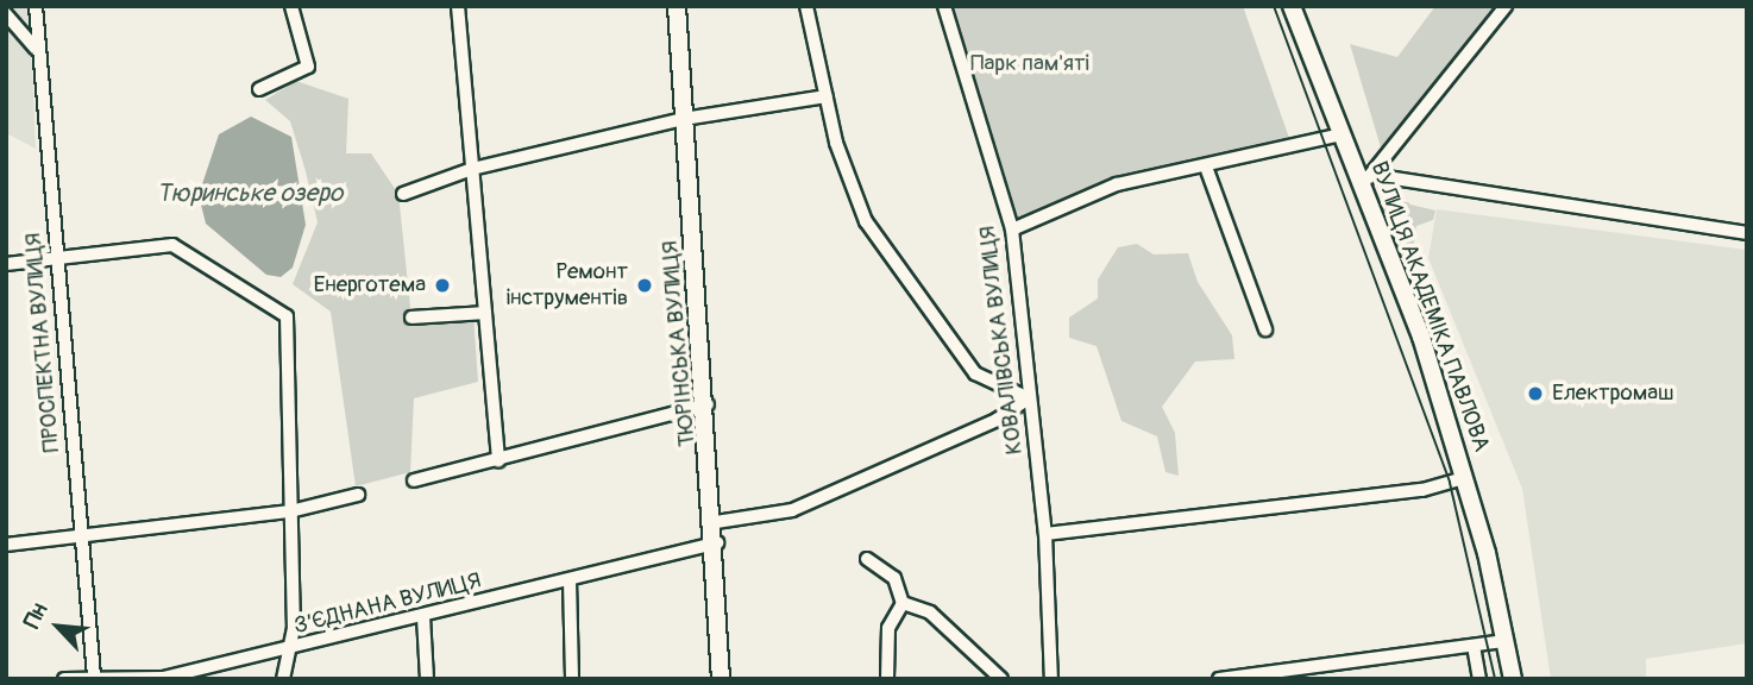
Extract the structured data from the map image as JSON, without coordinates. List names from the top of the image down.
{
  "streets": {
    "main road": ["ВУЛИЦЯ АКАДЕМІКА ПАВЛОВА", "ТЮРІНСЬКА ВУЛИЦЯ"],
    "street": ["КОВАЛІВСЬКА ВУЛИЦЯ", "ПРОСПЕКТНА ВУЛИЦЯ", "З’ЄДНАНА ВУЛИЦЯ"]
  },
  "crossings": [
    ["ПРОСПЕКТНА ВУЛИЦЯ", "З’ЄДНАНА ВУЛИЦЯ"],
    ["ТЮРІНСЬКА ВУЛИЦЯ", "З’ЄДНАНА ВУЛИЦЯ"]
  ],
  "water": ["Тюринське озеро"],
  "parks": ["Парк пам'яті"],
  "places": ["Енерготема", "Ремонт інструментів", "Електромаш"],
  "north": "top left"
}
